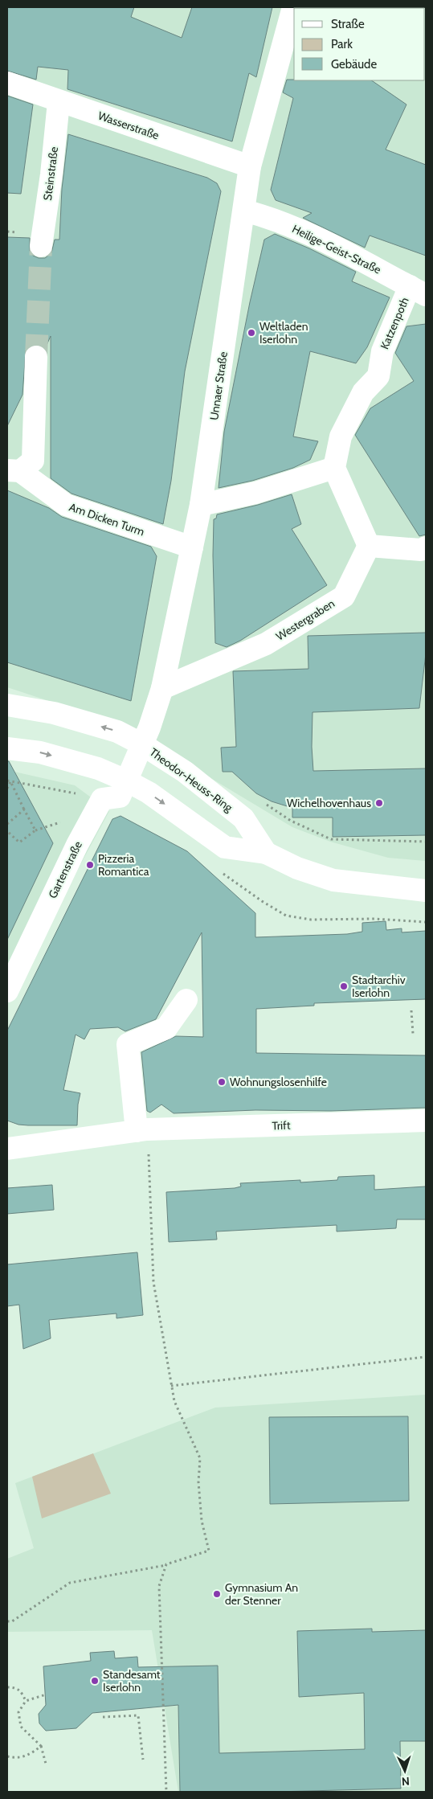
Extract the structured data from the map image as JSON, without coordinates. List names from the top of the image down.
{
  "streets": {
    "street": [
      "Wasserstraße",
      "Steinstraße",
      "Heilige-Geist-Straße",
      "Katzenpoth",
      "Unnaer Straße",
      "Am Dicken Turm",
      "Westergraben",
      "Theodor-Heuss-Ring",
      "Gartenstraße",
      "Trift"
    ]
  },
  "crossings": [
    ["Wasserstraße", "Steinstraße"],
    ["Wasserstraße", "Unnaer Straße"],
    ["Heilige-Geist-Straße", "Katzenpoth"],
    ["Heilige-Geist-Straße", "Unnaer Straße"],
    ["Unnaer Straße", "Am Dicken Turm"],
    ["Unnaer Straße", "Westergraben"],
    ["Unnaer Straße", "Theodor-Heuss-Ring"]
  ],
  "places": [
    "Weltladen Iserlohn",
    "Wichelhovenhaus",
    "Pizzeria Romantica",
    "Stadtarchiv Iserlohn",
    "Wohnungslosenhilfe",
    "Gymnasium An der Stenner",
    "Standesamt Iserlohn"
  ],
  "legend": ["Straße", "Park", "Gebäude"],
  "north": "bottom"
}
